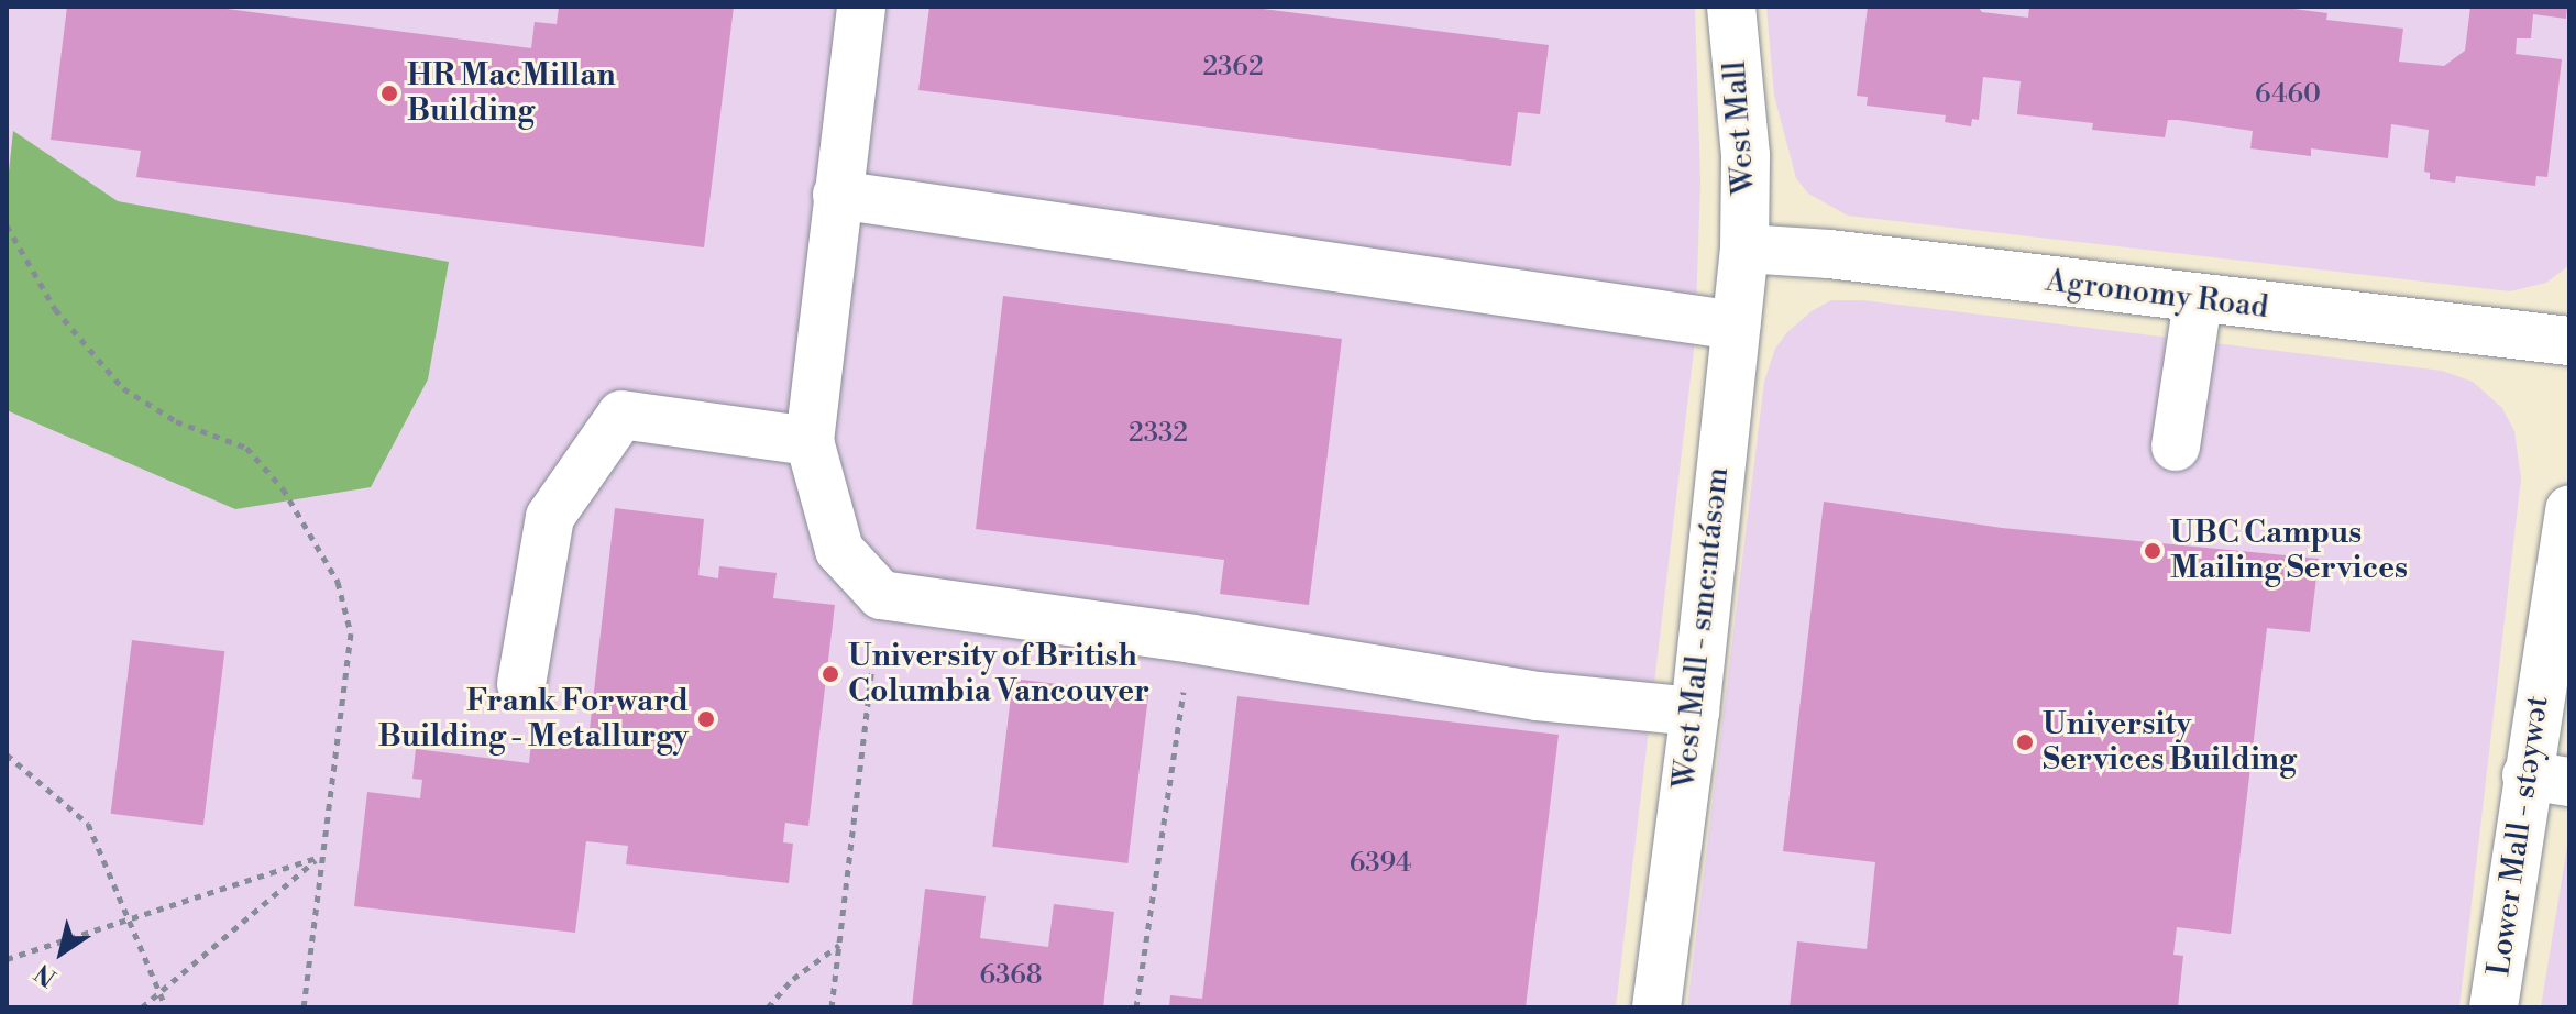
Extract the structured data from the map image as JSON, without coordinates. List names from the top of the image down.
{
  "streets": {
    "street": [
      "West Mall",
      "Agronomy Road",
      "West Mall - sme:ntásəm",
      "Lower Mall - stəywət"
    ]
  },
  "crossings": [
    ["West Mall", "Agronomy Road"],
    ["West Mall", "West Mall - sme:ntásəm"],
    ["Agronomy Road", "West Mall - sme:ntásəm"]
  ],
  "places": [
    "HR MacMillan Building",
    "UBC Campus Mailing Services",
    "University of British Columbia Vancouver",
    "Frank Forward Building - Metallurgy",
    "University Services Building"
  ],
  "house_numbers": [
    "2362",
    "6460",
    "2332",
    "6394",
    "6368"
  ],
  "north": "bottom left"
}
